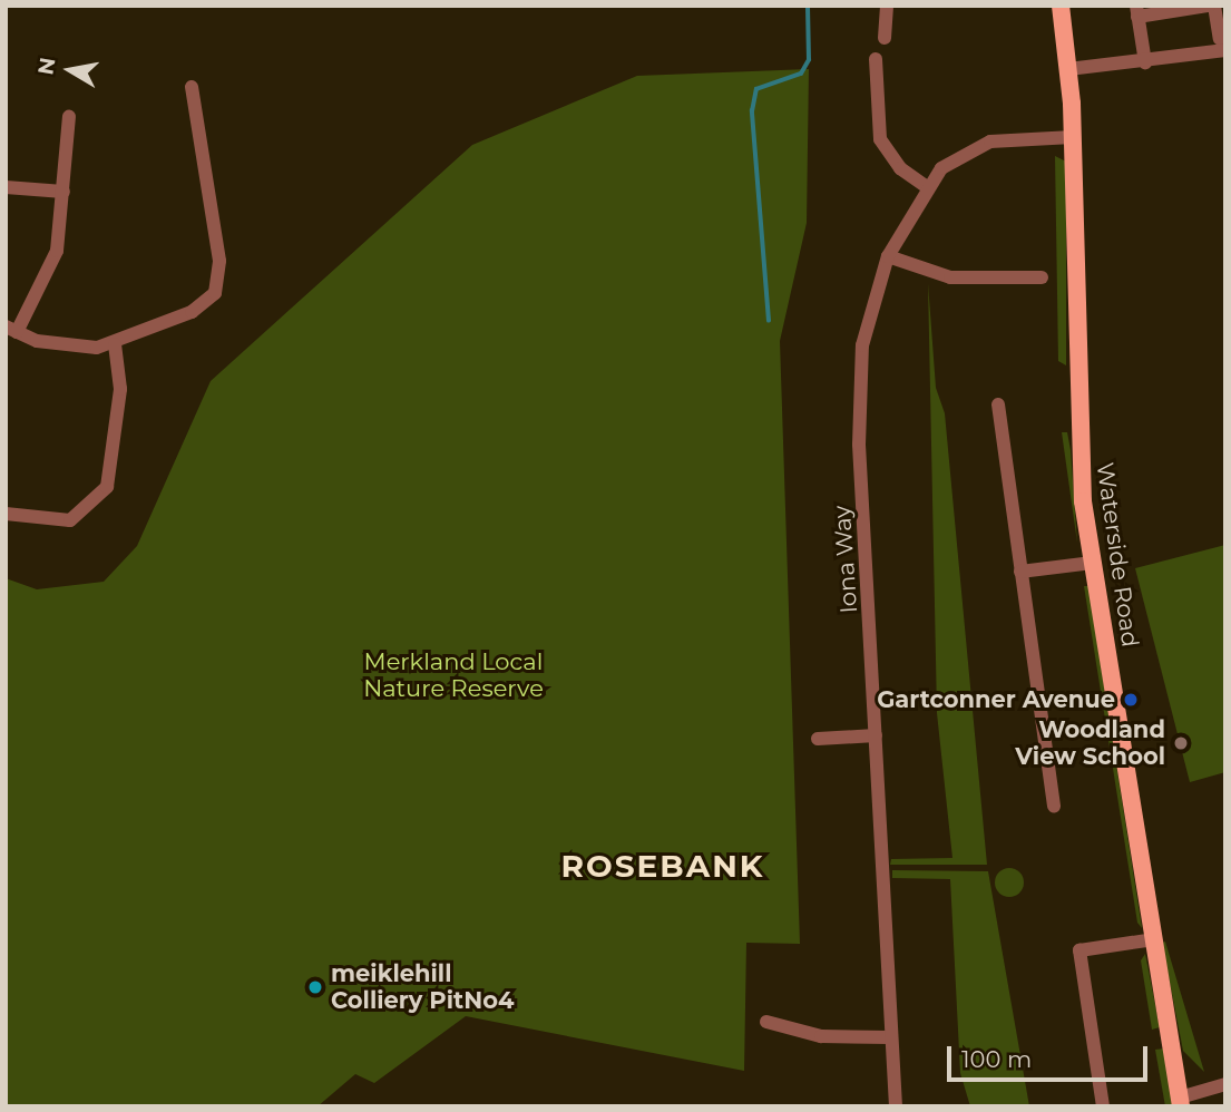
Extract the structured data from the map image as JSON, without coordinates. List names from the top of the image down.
{
  "streets": {
    "main road": ["Waterside Road"],
    "street": ["Iona Way"]
  },
  "crossings": [
    ["Waterside Road", "Iona Way"]
  ],
  "districts": ["ROSEBANK"],
  "parks": ["Merkland Local Nature Reserve"],
  "places": ["Gartconner Avenue", "Woodland View School", "meiklehill Colliery PitNo4"],
  "scale_bar": "100 m",
  "north": "left"
}
